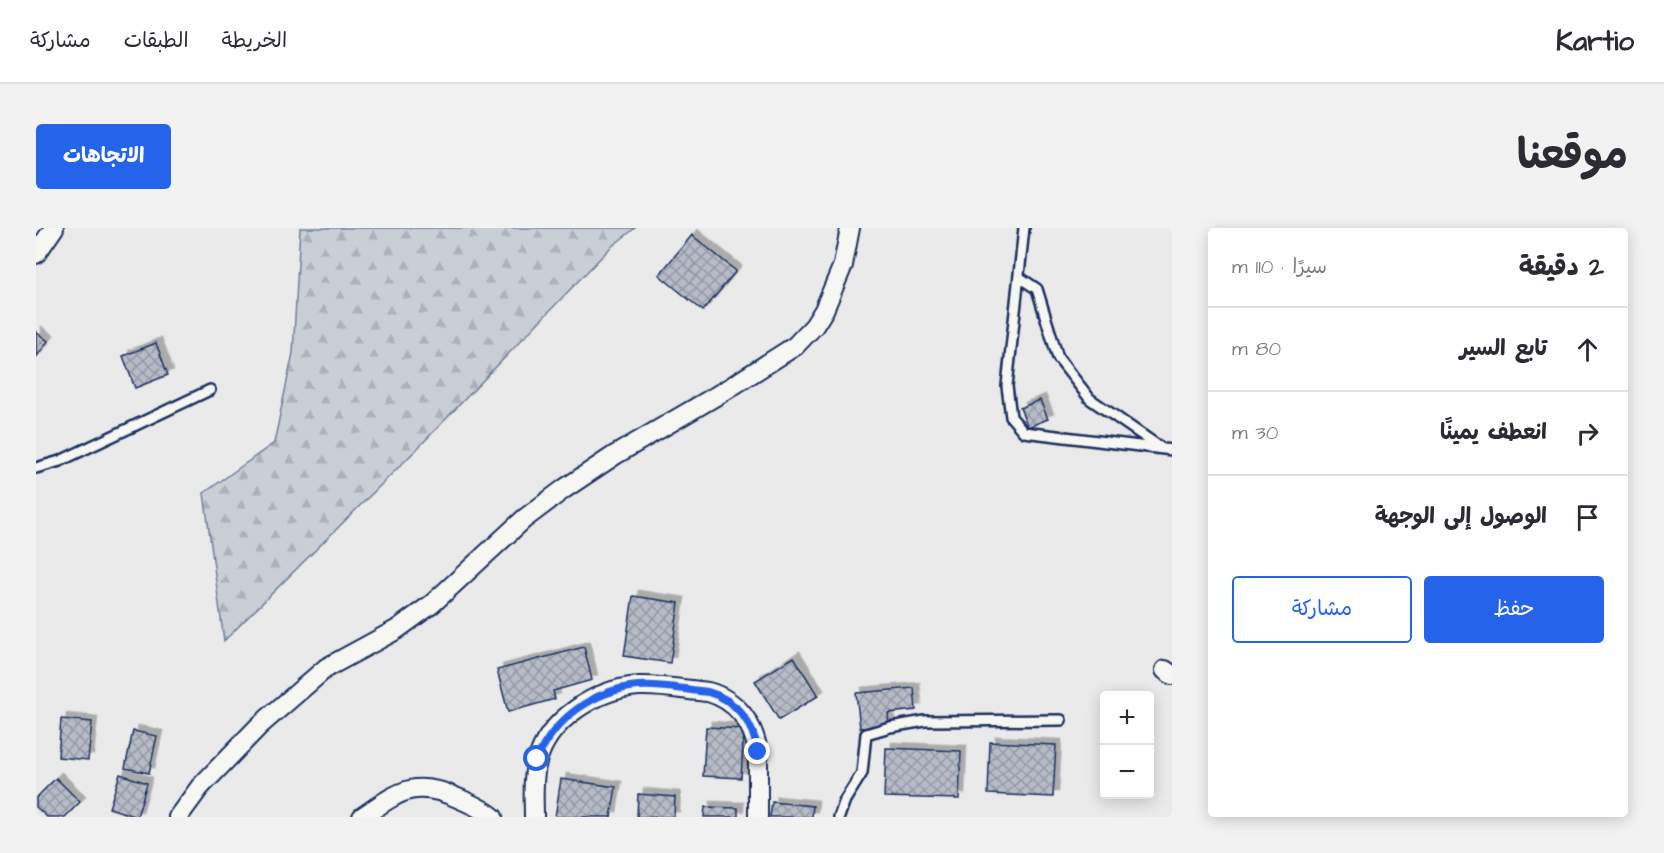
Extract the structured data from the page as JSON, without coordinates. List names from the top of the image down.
{
  "page": {
    "header": "Kartio",
    "nav": ["الخريطة", "الطبقات", "مشاركة"],
    "title": "موقعنا",
    "buttons": [
      "الاتجاهات",
      ["حفظ", "مشاركة"]
    ],
    "heading": ["2 دقيقة", "سيرًا · 110 m"],
    "list": [
      ["تابع السير", "80 m"],
      ["انعطف يمينًا", "30 m"],
      "الوصول إلى الوجهة"
    ],
    "map_buttons": ["+", "−"]
  }
}
